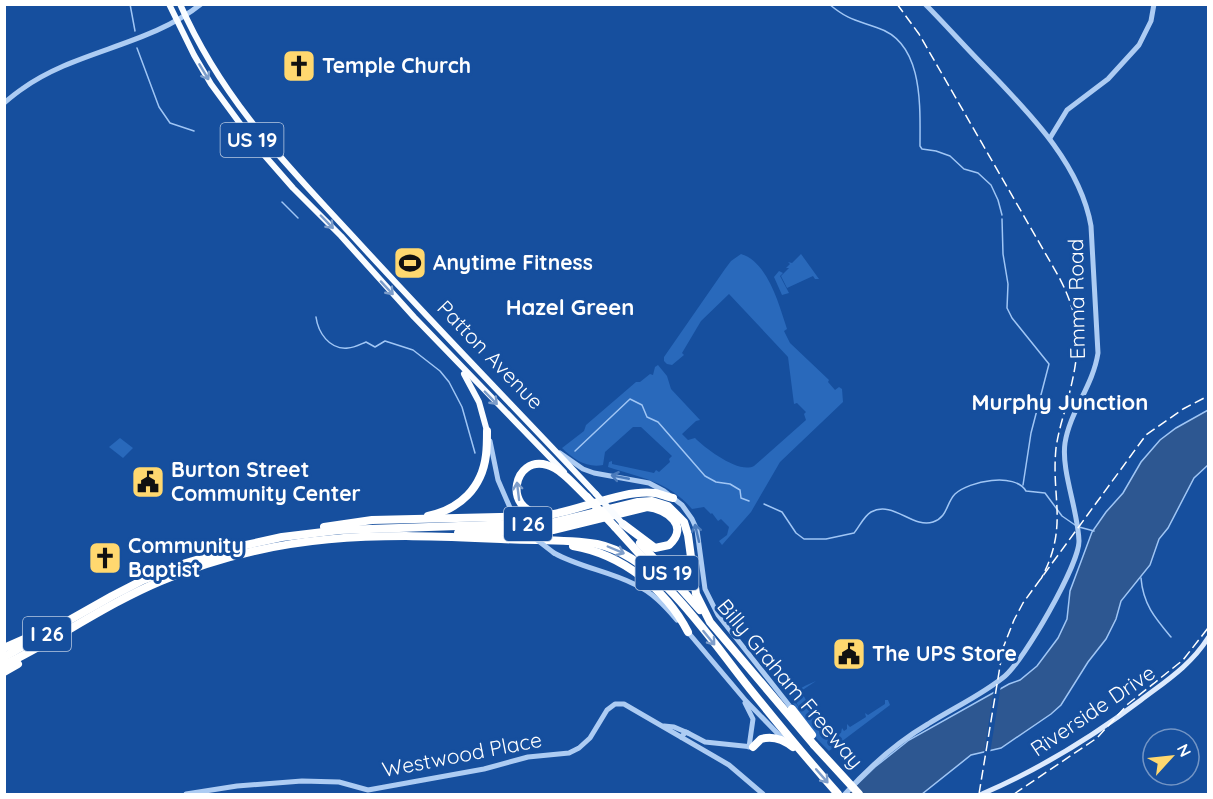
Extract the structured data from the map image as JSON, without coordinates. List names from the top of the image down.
{
  "streets": {
    "highway": [
      "US 19",
      "Patton Avenue",
      "I 26",
      "Billy Graham Freeway"
    ],
    "main road": ["Riverside Drive"],
    "street": ["Emma Road", "Westwood Place"]
  },
  "crossings": [
    ["Patton Avenue", "Billy Graham Freeway"]
  ],
  "districts": ["Hazel Green", "Murphy Junction"],
  "places": {
    "church": ["Temple Church", "Community Baptist"],
    "sports": ["Anytime Fitness"],
    "public building": ["Burton Street Community Center", "The UPS Store"]
  },
  "north": "top right"
}
